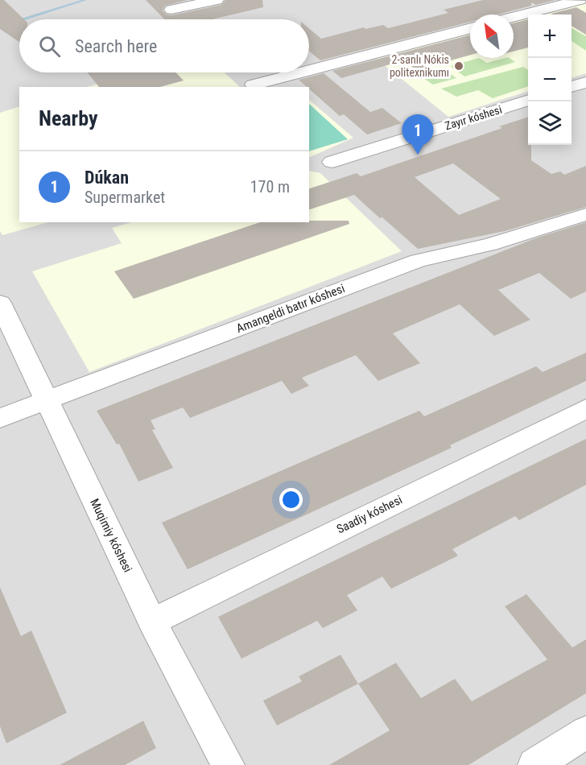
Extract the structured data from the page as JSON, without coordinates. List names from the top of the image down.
{
  "streets": {
    "street": [
      "Zayır kóshesi",
      "Amangeldi batır kóshesi",
      "Saadiy kóshesi",
      "Muqimiy kóshesi"
    ]
  },
  "crossings": [
    ["Amangeldi batır kóshesi", "Muqimiy kóshesi"],
    ["Saadiy kóshesi", "Muqimiy kóshesi"]
  ],
  "places": ["2-sanlı Nókis politexnikumı"],
  "north": "top left",
  "page": {
    "map_buttons": ["+", "−"],
    "search": "Search here",
    "heading": "Nearby",
    "pins": "1",
    "list": [
      {
        "mark": "1",
        "name": "Dúkan",
        "note": "Supermarket",
        "value": "170 m"
      }
    ]
  }
}
